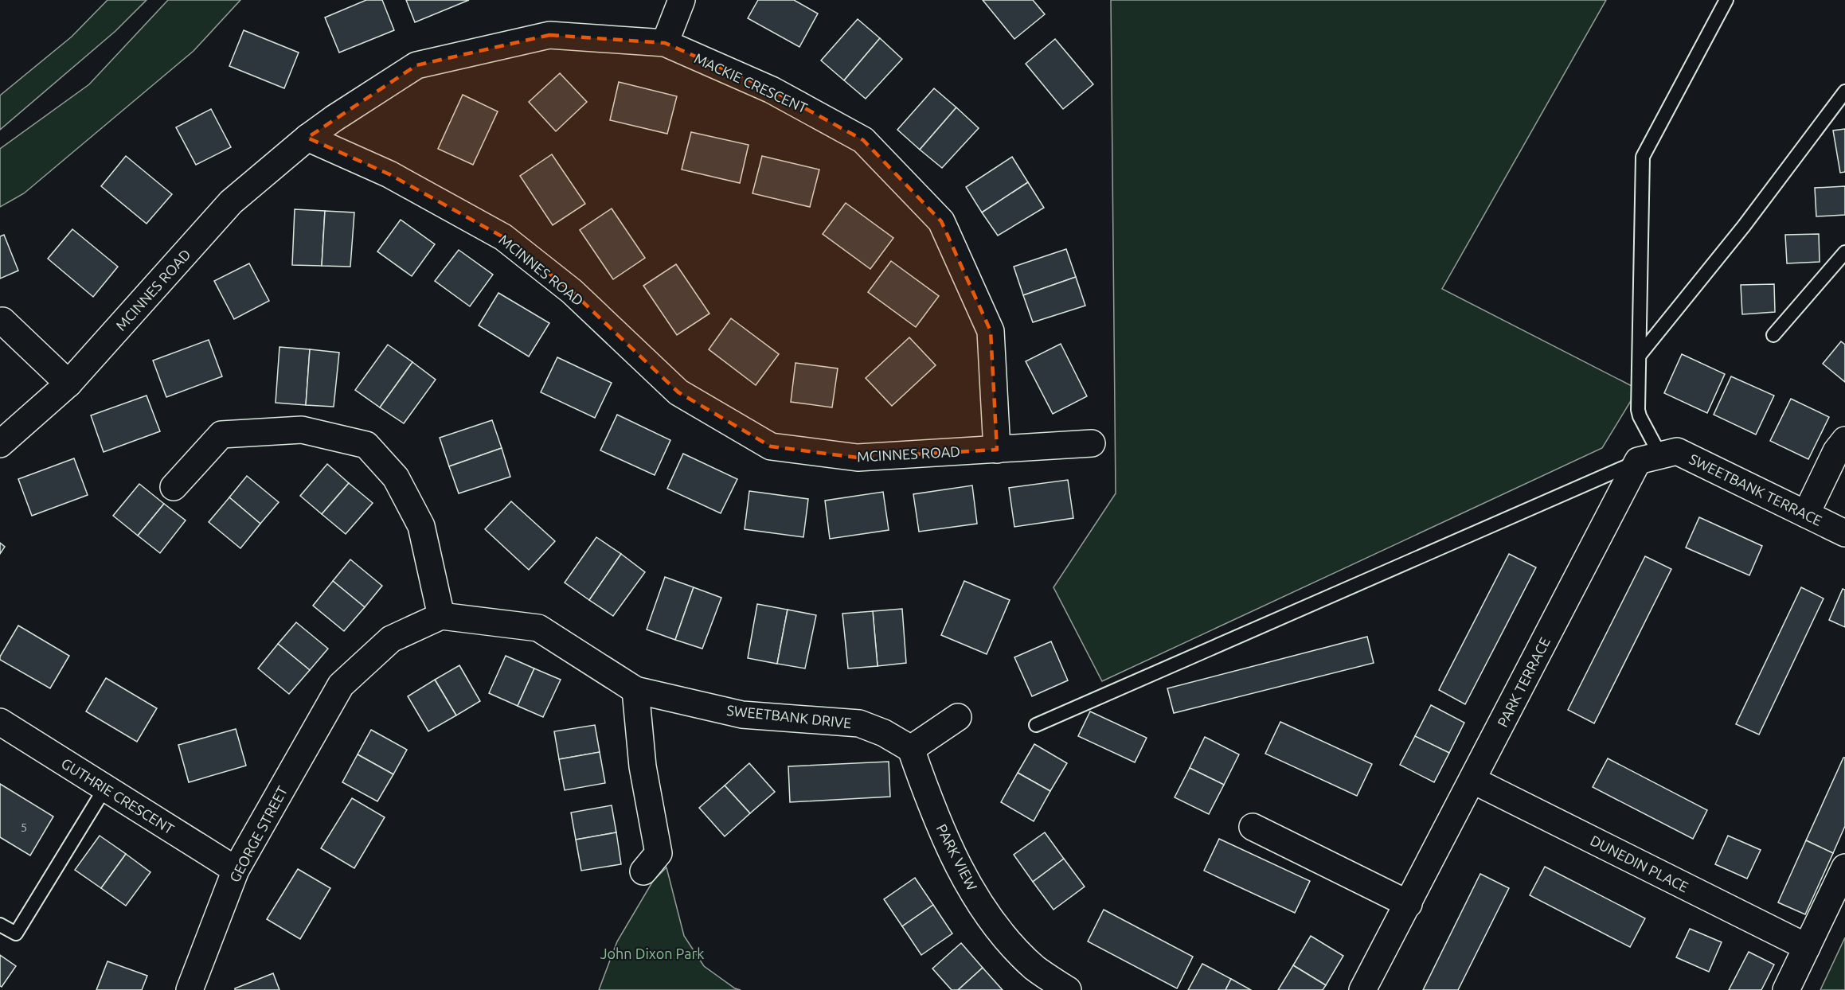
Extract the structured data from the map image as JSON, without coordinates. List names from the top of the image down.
{
  "streets": {
    "street": [
      "MACKIE CRESCENT",
      "MCINNES ROAD",
      "SWEETBANK TERRACE",
      "PARK TERRACE",
      "SWEETBANK DRIVE",
      "GUTHRIE CRESCENT",
      "GEORGE STREET",
      "PARK VIEW",
      "DUNEDIN PLACE"
    ]
  },
  "crossings": [
    ["MACKIE CRESCENT", "MCINNES ROAD"],
    ["SWEETBANK TERRACE", "PARK TERRACE"],
    ["PARK TERRACE", "DUNEDIN PLACE"],
    ["SWEETBANK DRIVE", "GEORGE STREET"],
    ["SWEETBANK DRIVE", "PARK VIEW"],
    ["GUTHRIE CRESCENT", "GEORGE STREET"]
  ],
  "parks": ["John Dixon Park"],
  "house_numbers": ["5"]
}
